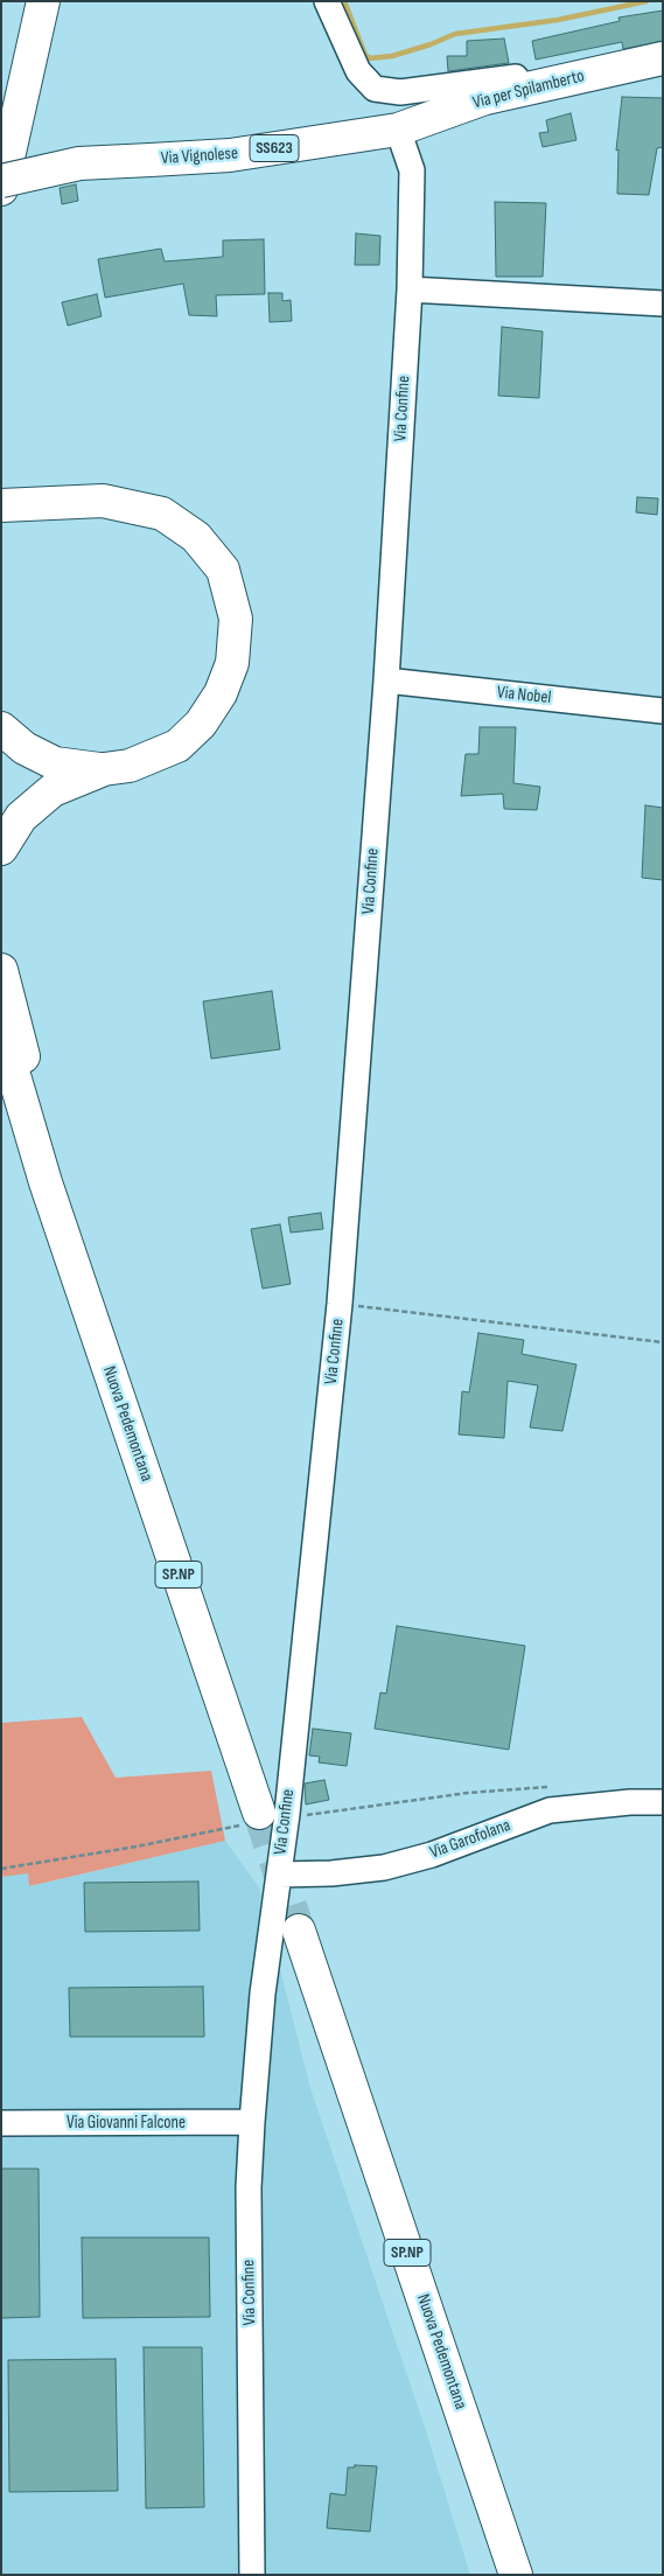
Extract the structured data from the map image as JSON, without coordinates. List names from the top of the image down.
{
  "streets": {
    "main road": [
      "Via per Spilamberto",
      "SS623",
      "Via Vignolese",
      "Nuova Pedemontana",
      "SP.NP"
    ],
    "street": [
      "Via Confine",
      "Via Nobel",
      "Via Garofolana",
      "Via Giovanni Falcone"
    ]
  },
  "crossings": [
    ["Via per Spilamberto", "Via Vignolese"],
    ["Via per Spilamberto", "Via Confine"],
    ["Via Vignolese", "Via Confine"],
    ["Via Confine", "Via Nobel"],
    ["Via Confine", "Via Garofolana"],
    ["Via Confine", "Via Giovanni Falcone"]
  ]
}
